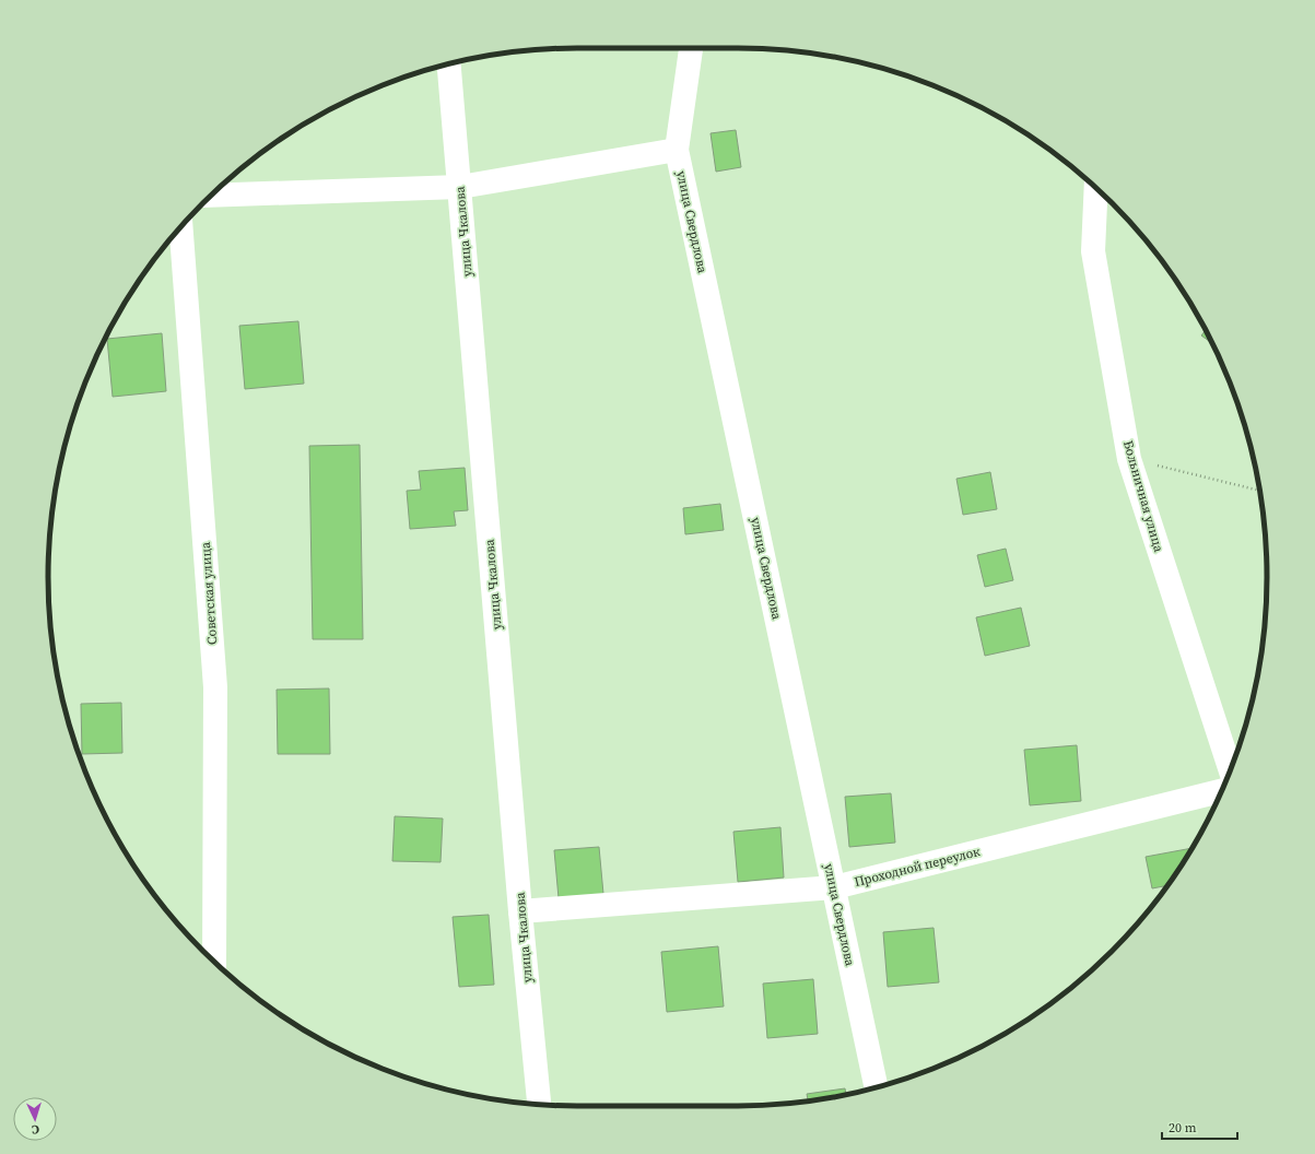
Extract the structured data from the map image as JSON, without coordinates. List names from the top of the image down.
{
  "streets": {
    "street": [
      "улица Свердлова",
      "улица Чкалова",
      "Больничная улица",
      "Советская улица",
      "Проходной переулок"
    ]
  },
  "crossings": [
    ["улица Свердлова", "Проходной переулок"],
    ["улица Чкалова", "Проходной переулок"]
  ],
  "scale_bar": "20 m",
  "north": "bottom"
}
